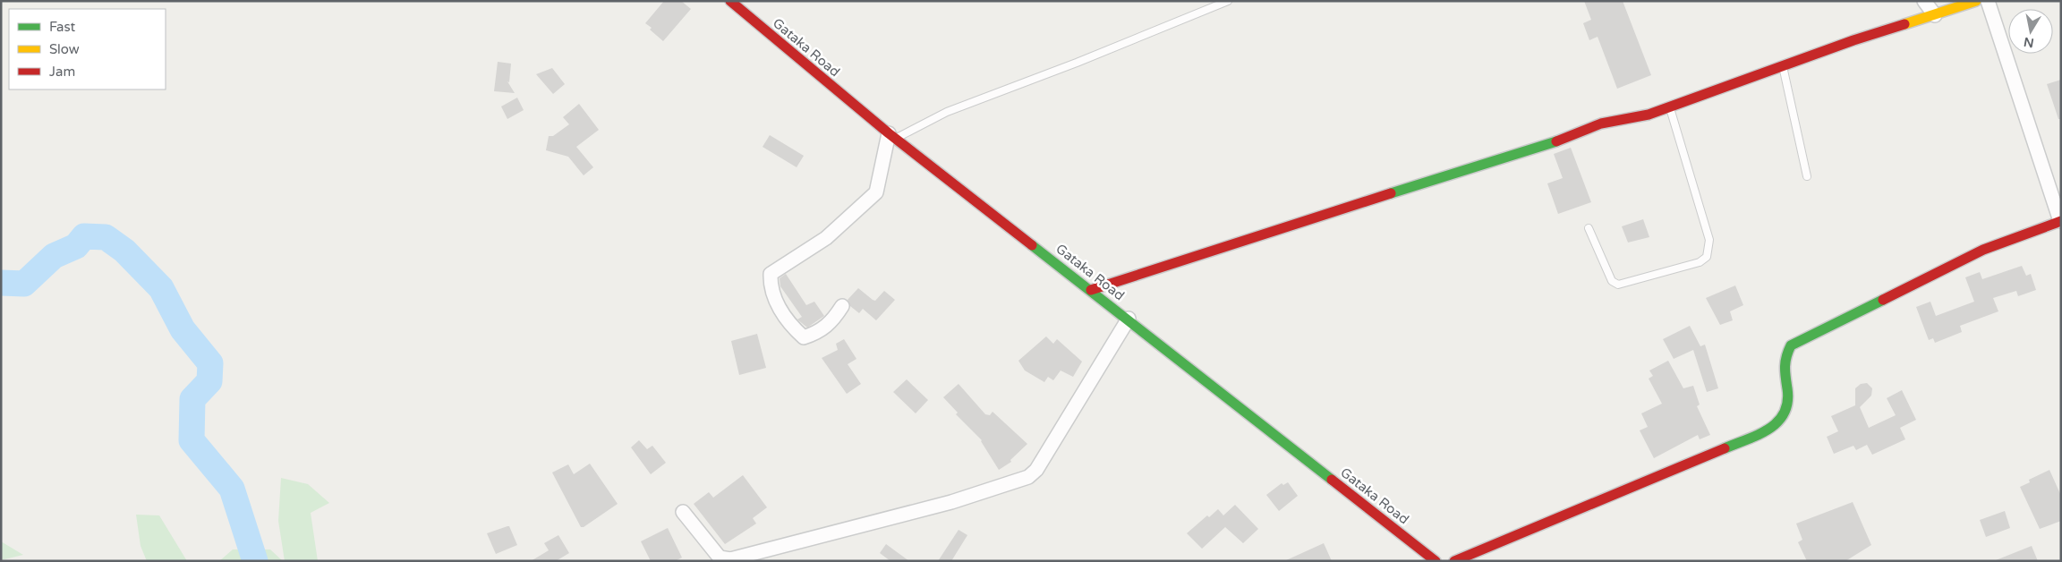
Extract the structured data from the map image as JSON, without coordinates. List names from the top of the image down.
{
  "streets": {
    "street": ["Gataka Road"]
  },
  "legend": ["Fast", "Slow", "Jam"],
  "north": "bottom"
}
